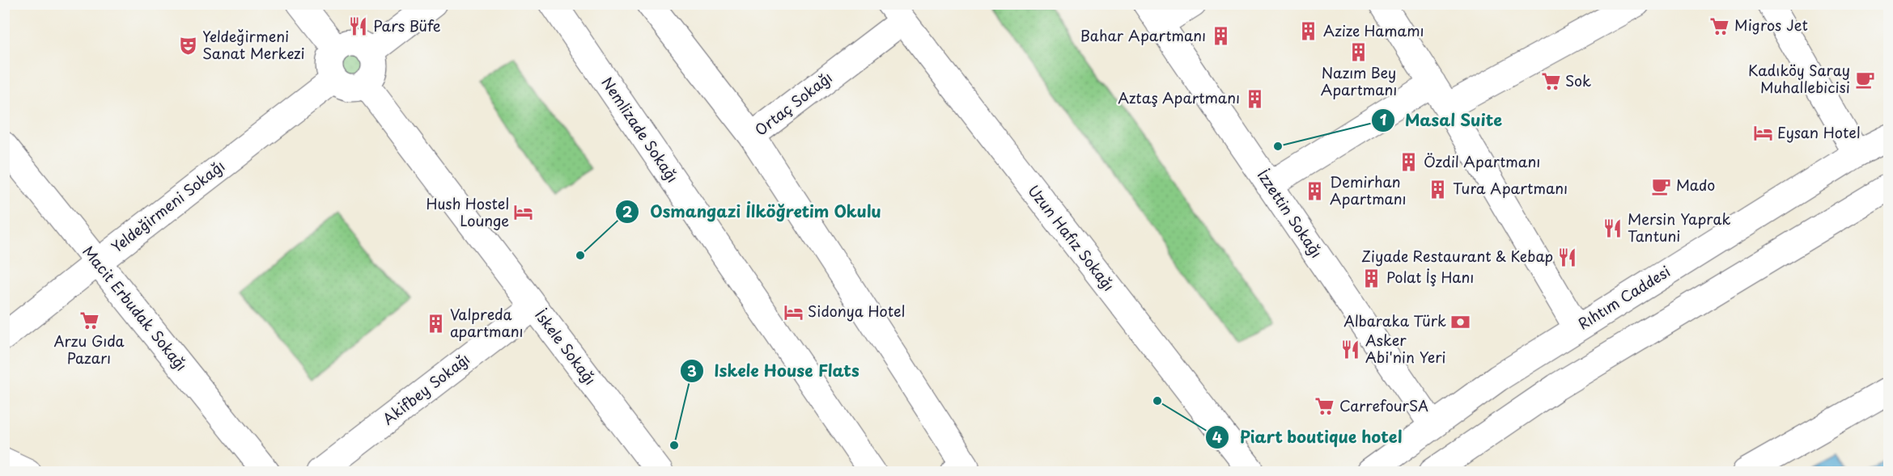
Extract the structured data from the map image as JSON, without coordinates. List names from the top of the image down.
{
  "streets": {
    "street": [
      "Ortaç Sokağı",
      "Nemlizade Sokağı",
      "Yeldeğirmeni Sokağı",
      "İzzettin Sokağı",
      "Uzun Hafız Sokağı",
      "Rıhtım Caddesi",
      "Macit Erbudak Sokağı",
      "İskele Sokağı",
      "Akifbey Sokağı"
    ]
  },
  "crossings": [
    ["Ortaç Sokağı", "Uzun Hafız Sokağı"],
    ["Yeldeğirmeni Sokağı", "Macit Erbudak Sokağı"],
    ["Yeldeğirmeni Sokağı", "İskele Sokağı"],
    ["İzzettin Sokağı", "Rıhtım Caddesi"],
    ["İskele Sokağı", "Akifbey Sokağı"]
  ],
  "places": {
    "supermarket": [
      "Migros Jet",
      "Sok",
      "Arzu Gıda Pazarı",
      "CarrefourSA"
    ],
    "restaurant": [
      "Pars Büfe",
      "Mersin Yaprak Tantuni",
      "Ziyade Restaurant & Kebap",
      "Asker Abi'nin Yeri"
    ],
    "building": [
      "Azize Hamamı",
      "Bahar Apartmanı",
      "Nazım Bey Apartmanı",
      "Aztaş Apartmanı",
      "Özdil Apartmanı",
      "Tura Apartmanı",
      "Demirhan Apartmanı",
      "Polat İş Hanı",
      "Valpreda apartmanı"
    ],
    "theatre": ["Yeldeğirmeni Sanat Merkezi"],
    "cafe": ["Kadıköy Saray Muhallebicisi", "Mado"],
    "hotel": ["Eysan Hotel", "Hush Hostel Lounge", "Sidonya Hotel"],
    "other": [
      "Masal Suite",
      "Osmangazi İlköğretim Okulu",
      "Piart boutique hotel",
      "Iskele House Flats"
    ],
    "bank": ["Albaraka Türk"]
  }
}
